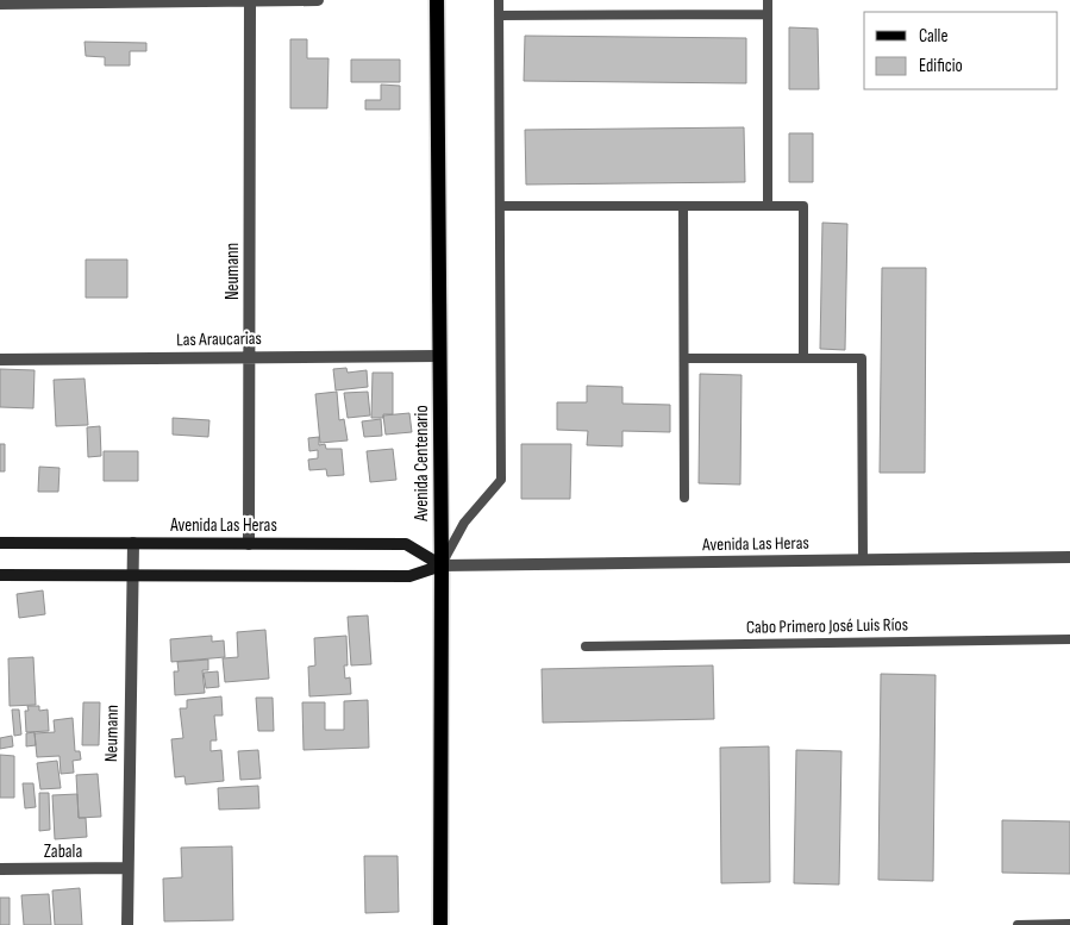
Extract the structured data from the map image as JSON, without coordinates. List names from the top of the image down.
{
  "streets": {
    "main road": ["Avenida Centenario", "Avenida Las Heras"],
    "street": ["Neumann", "Las Araucarias", "Zabala"],
    "lane": ["Cabo Primero José Luis Ríos"]
  },
  "crossings": [
    ["Neumann", "Las Araucarias"],
    ["Neumann", "Avenida Las Heras"],
    ["Neumann", "Zabala"],
    ["Las Araucarias", "Avenida Centenario"],
    ["Avenida Centenario", "Avenida Las Heras"]
  ],
  "legend": ["Calle", "Edificio"]
}
